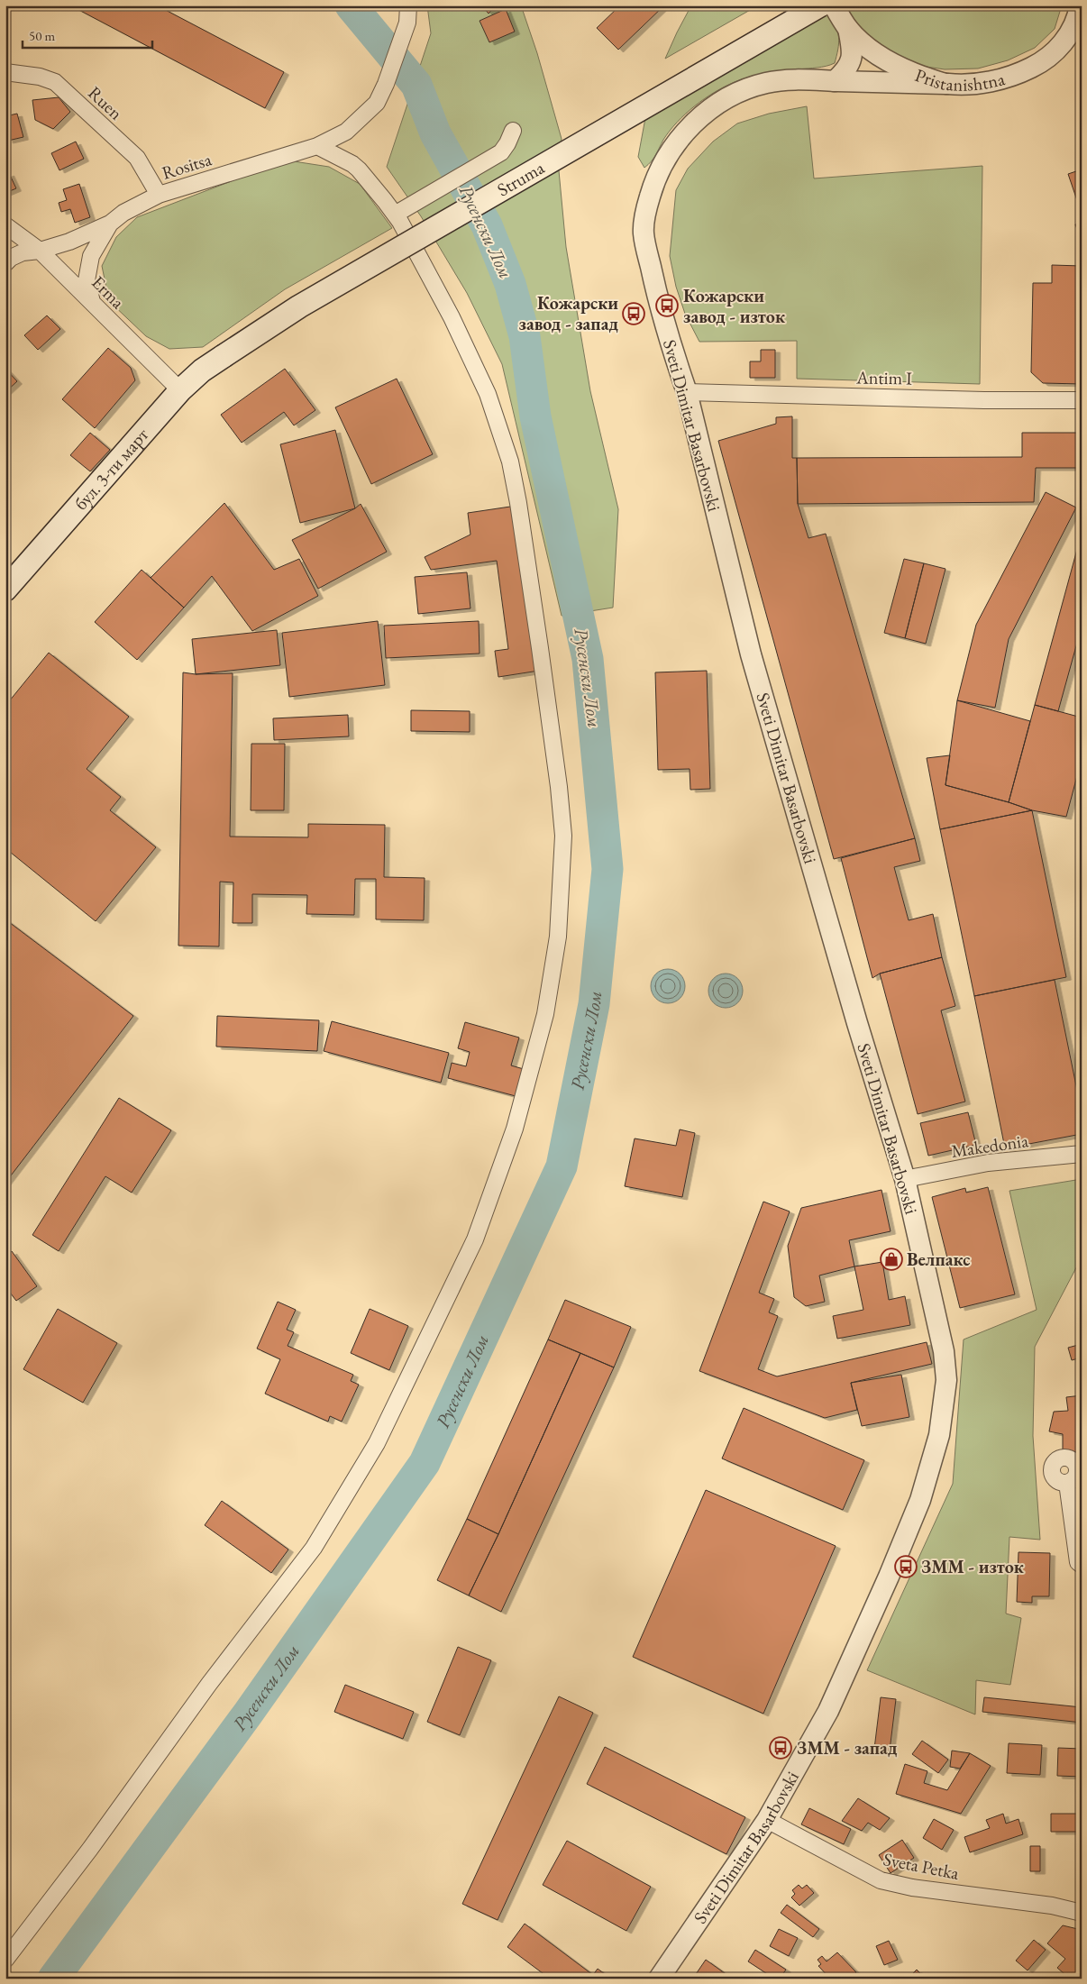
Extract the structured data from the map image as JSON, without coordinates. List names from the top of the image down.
{
  "streets": {
    "main road": ["Struma", "бул. 3-ти март"],
    "street": [
      "Pristanishtna",
      "Ruen",
      "Rositsa",
      "Erma",
      "Antim I",
      "Sveti Dimitar Basarbovski",
      "Makedonia",
      "Sveta Petka"
    ]
  },
  "crossings": [
    ["Pristanishtna", "Sveti Dimitar Basarbovski"],
    ["Ruen", "Rositsa"],
    ["Rositsa", "Erma"],
    ["Struma", "бул. 3-ти март"],
    ["Erma", "бул. 3-ти март"],
    ["Antim I", "Sveti Dimitar Basarbovski"],
    ["Sveti Dimitar Basarbovski", "Makedonia"],
    ["Sveti Dimitar Basarbovski", "Sveta Petka"]
  ],
  "water": ["Русенски Лом"],
  "places": {
    "bus stop": [
      "Кожарски завод - изток",
      "Кожарски завод - запад",
      "ЗММ - изток",
      "ЗММ - запад"
    ],
    "shop": ["Велпакс"]
  },
  "scale_bar": "50 m"
}
